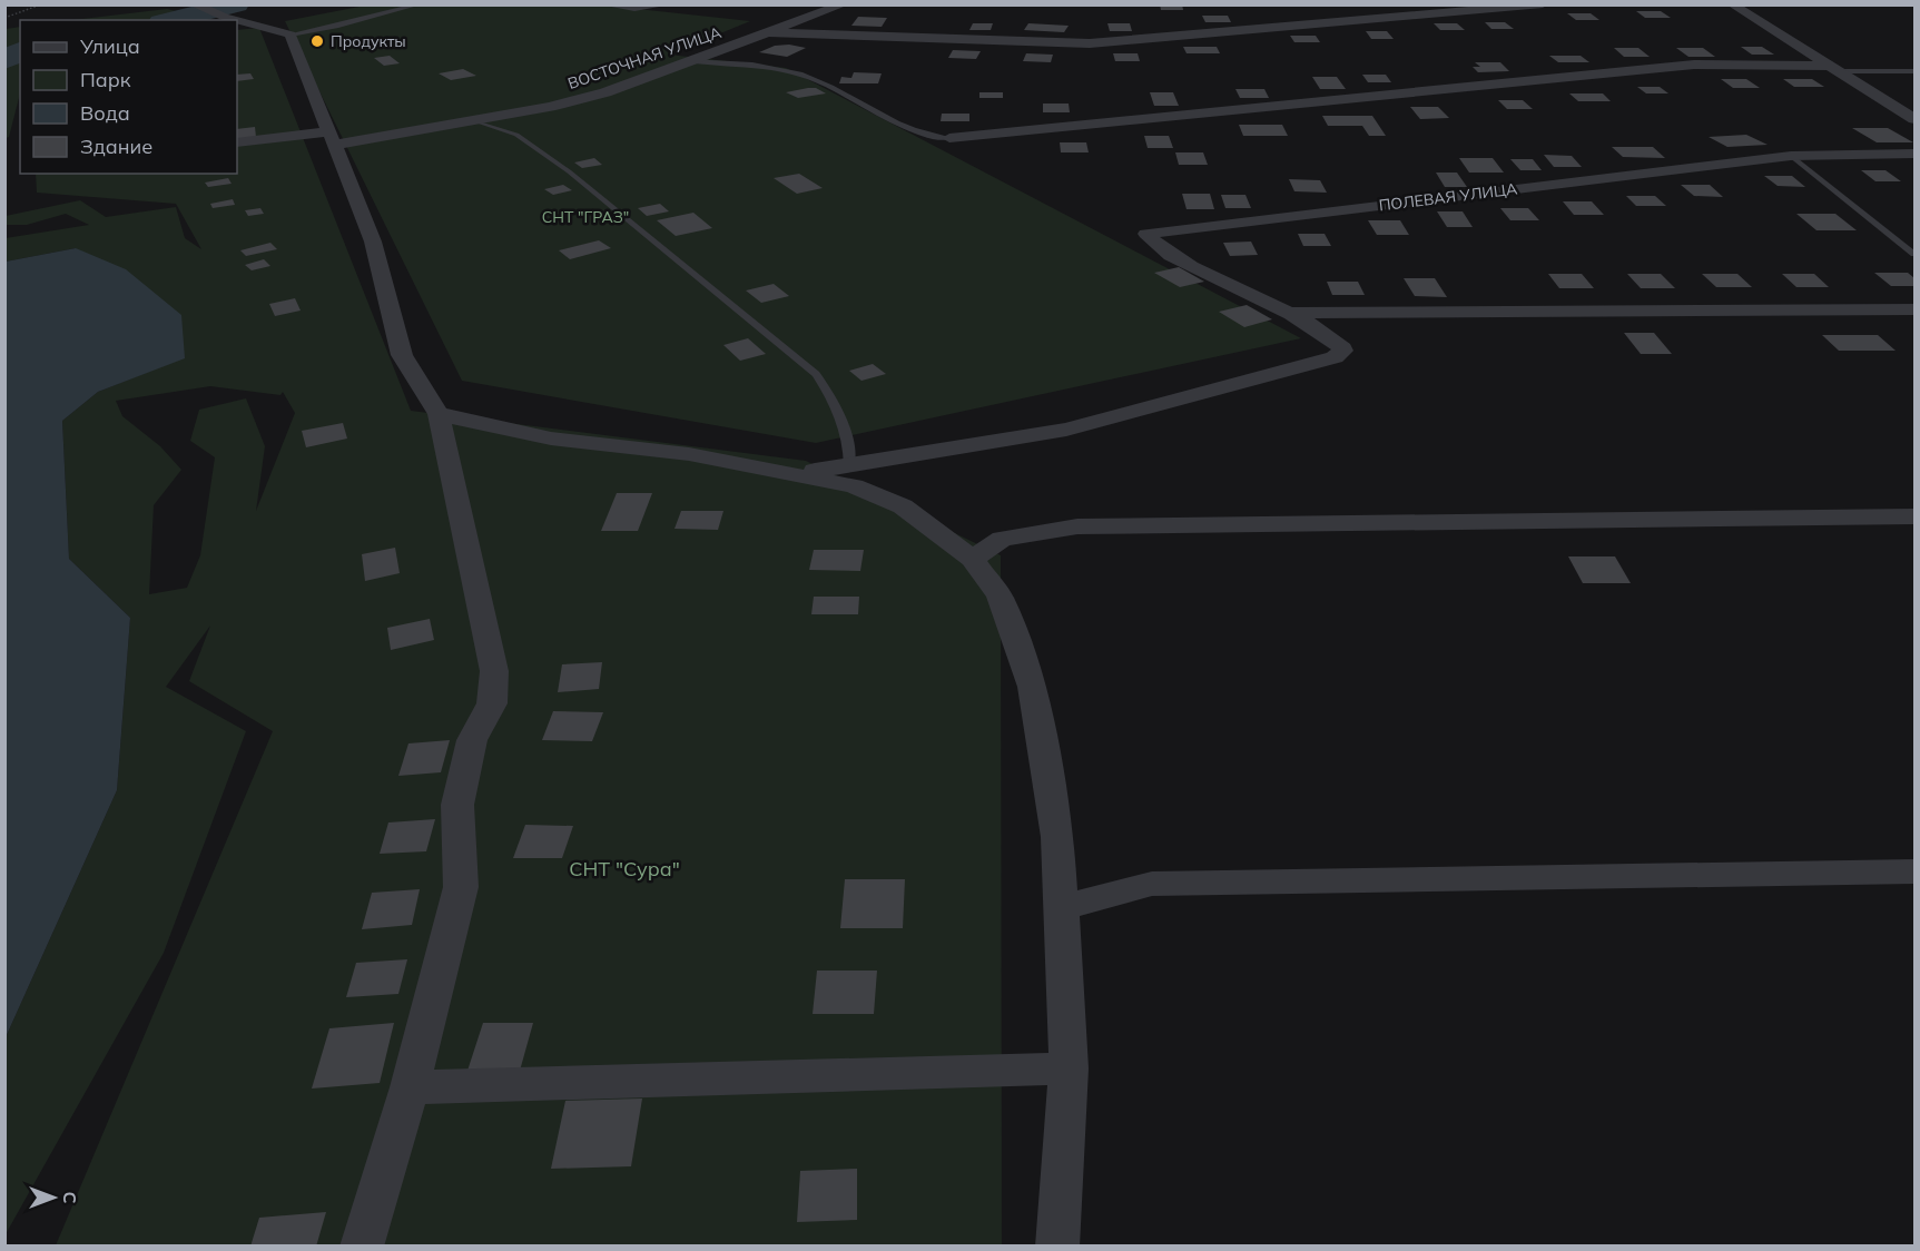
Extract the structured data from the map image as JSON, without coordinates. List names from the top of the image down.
{
  "streets": {
    "street": ["ВОСТОЧНАЯ УЛИЦА", "ПОЛЕВАЯ УЛИЦА"]
  },
  "parks": ["СНТ \"ГРАЗ\"", "СНТ \"Сура\""],
  "places": ["Продукты"],
  "legend": [
    "Улица",
    "Парк",
    "Вода",
    "Здание"
  ],
  "north": "right"
}
